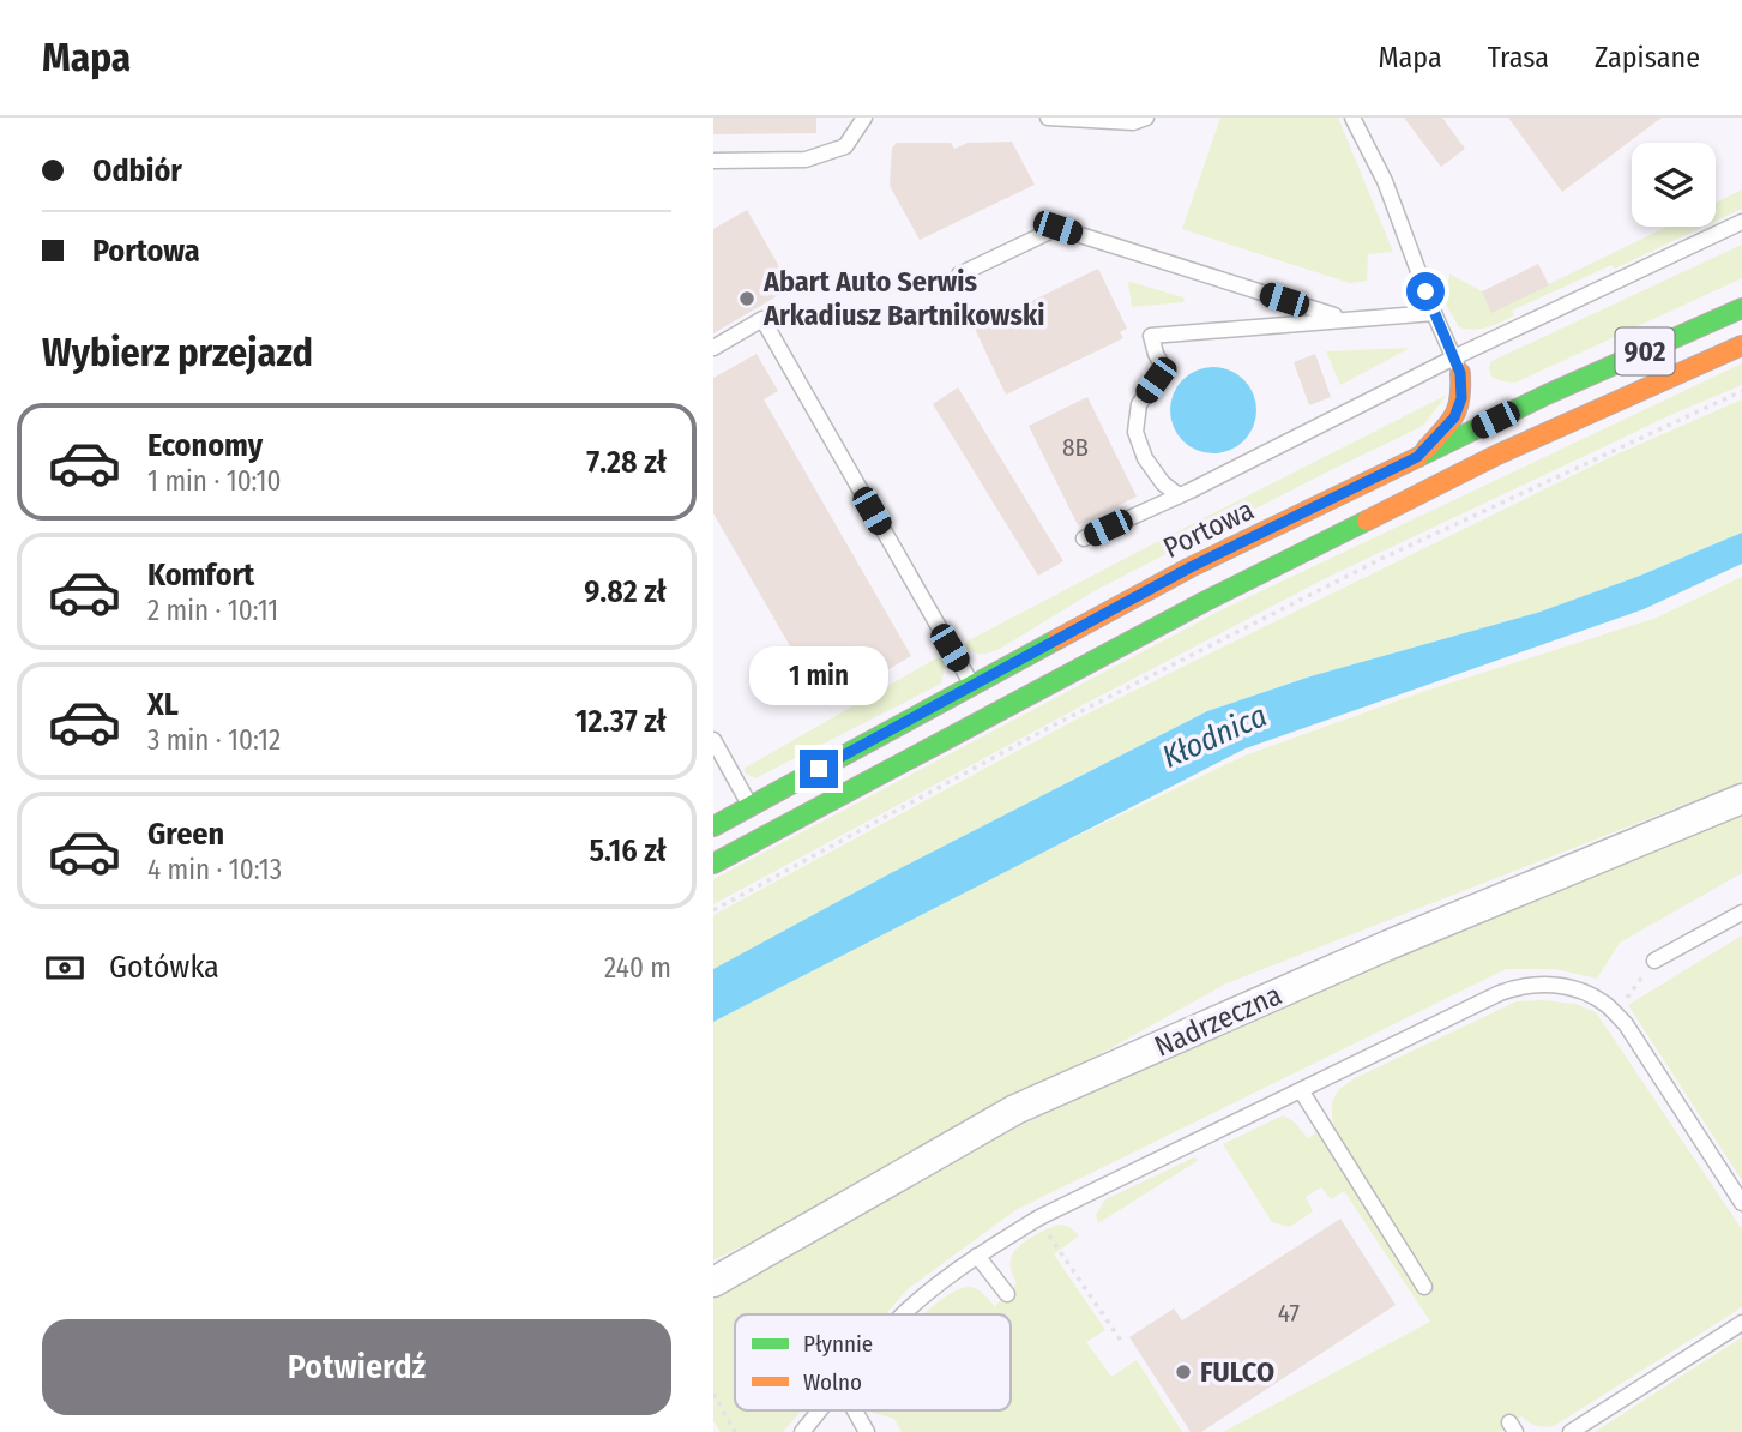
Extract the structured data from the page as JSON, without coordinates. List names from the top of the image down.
{
  "streets": {
    "main road": ["902", "Portowa"],
    "street": ["Nadrzeczna"]
  },
  "water": ["Kłodnica"],
  "places": ["Abart Auto Serwis Arkadiusz Bartnikowski", "FULCO"],
  "house_numbers": ["8B", "47"],
  "legend": ["Płynnie", "Wolno"],
  "page": {
    "header": "Mapa",
    "nav": ["Mapa", "Trasa", "Zapisane"],
    "banner": ["Odbiór", "Portowa"],
    "heading": "Wybierz przejazd",
    "list": [
      {
        "name": "Economy",
        "note": "1 min · 10:10",
        "value": "7.28 zł"
      },
      {
        "name": "Komfort",
        "note": "2 min · 10:11",
        "value": "9.82 zł"
      },
      {
        "name": "XL",
        "note": "3 min · 10:12",
        "value": "12.37 zł"
      },
      {
        "name": "Green",
        "note": "4 min · 10:13",
        "value": "5.16 zł"
      }
    ],
    "bubble": "1 min",
    "pay": ["Gotówka", "240 m"],
    "buttons": "Potwierdź"
  }
}
